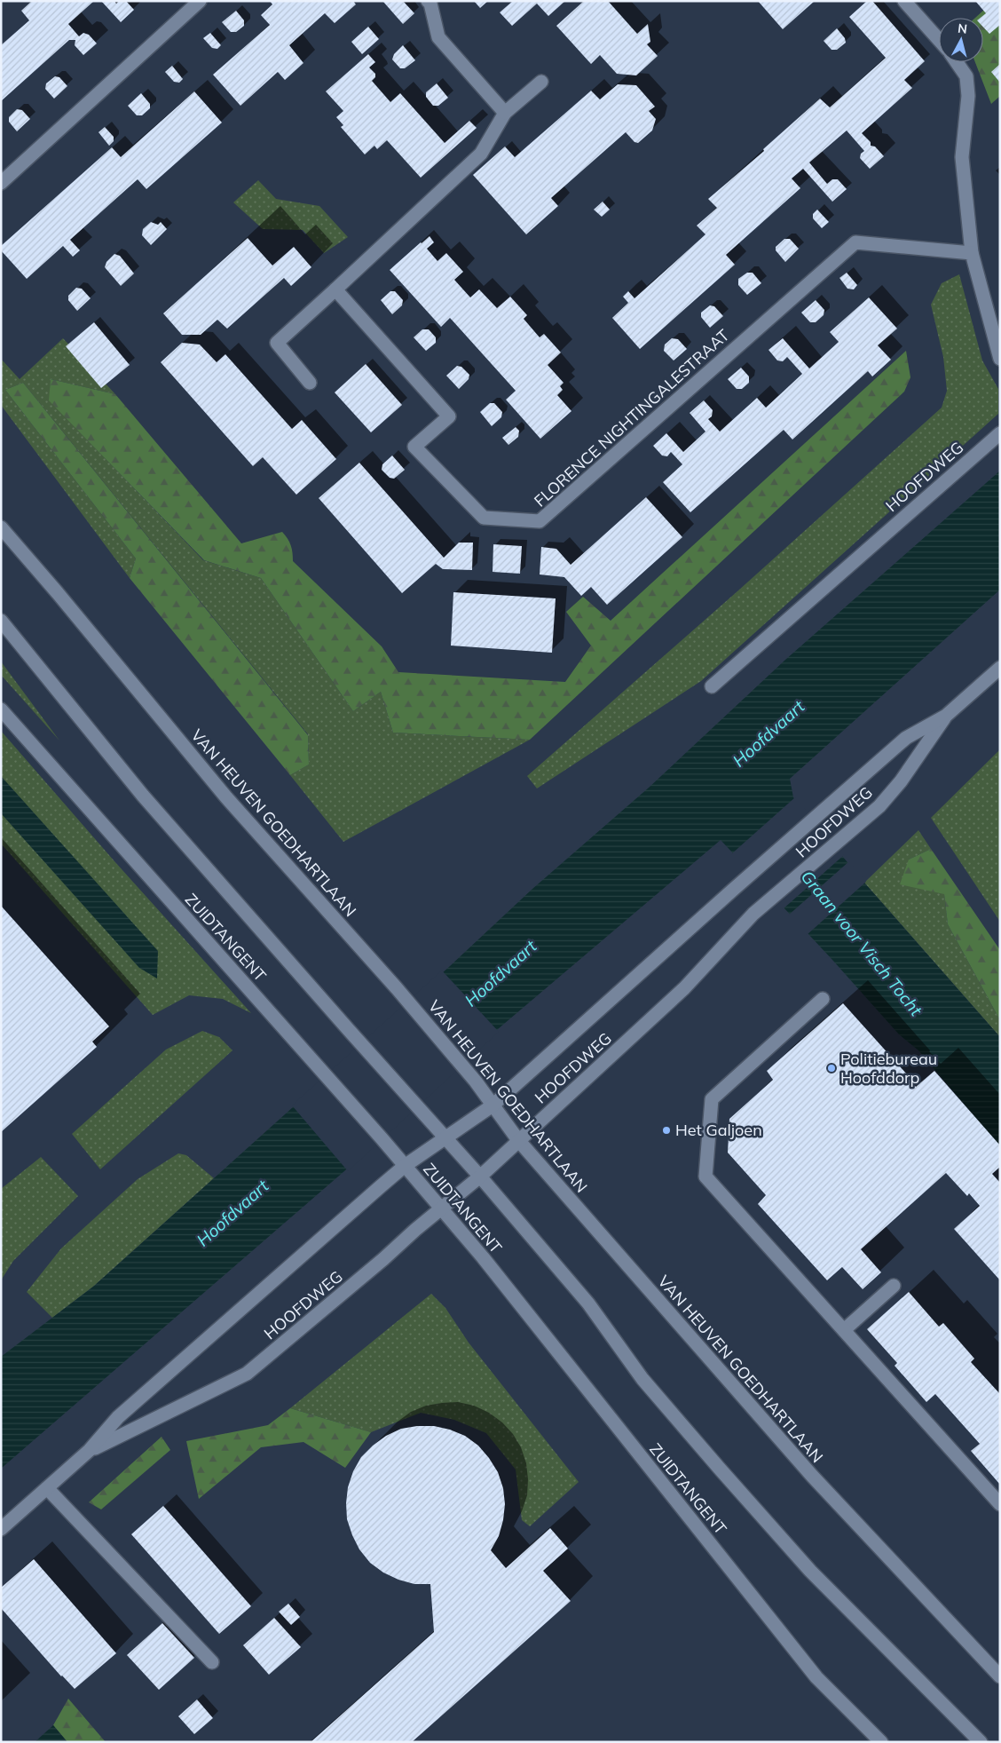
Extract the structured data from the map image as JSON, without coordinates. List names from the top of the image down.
{
  "streets": {
    "street": [
      "FLORENCE NIGHTINGALESTRAAT",
      "HOOFDWEG",
      "VAN HEUVEN GOEDHARTLAAN",
      "ZUIDTANGENT"
    ]
  },
  "crossings": [
    ["HOOFDWEG", "VAN HEUVEN GOEDHARTLAAN"],
    ["HOOFDWEG", "ZUIDTANGENT"]
  ],
  "water": ["Hoofdvaart", "Graan voor Visch Tocht"],
  "places": ["Politiebureau Hoofddorp", "Het Galjoen"],
  "north": "top"
}
